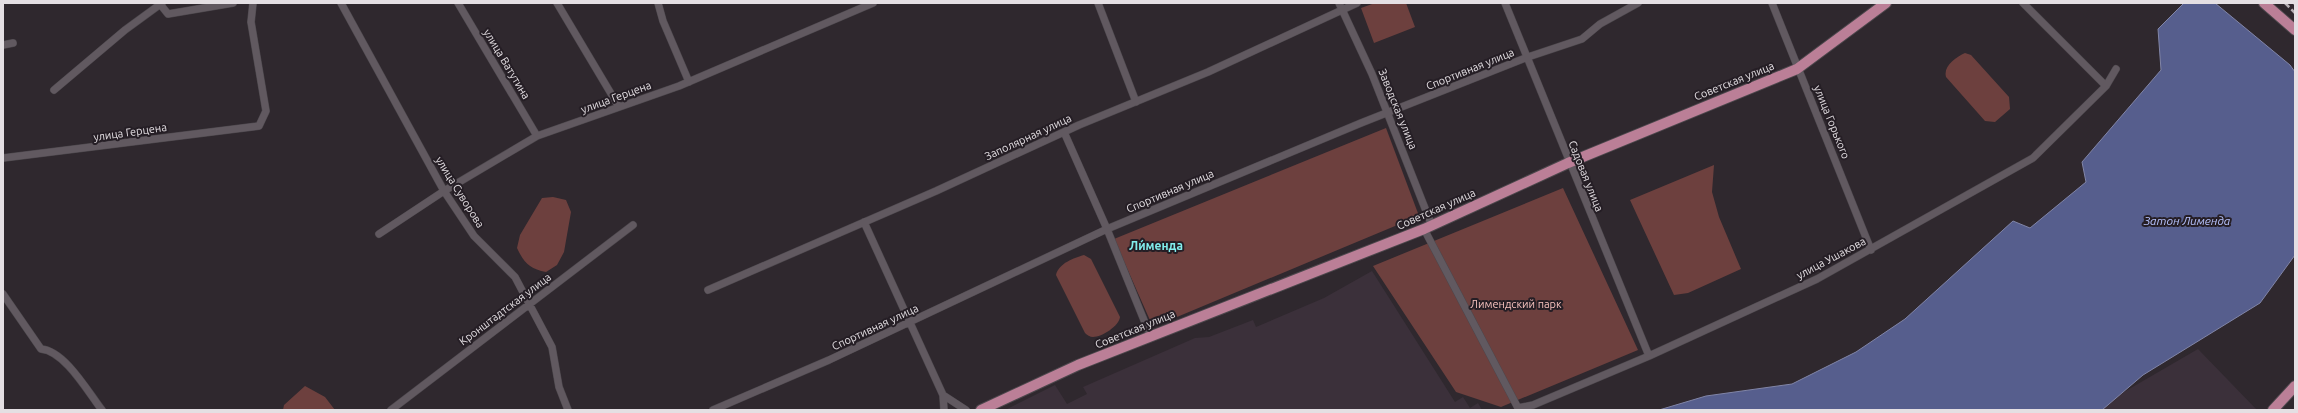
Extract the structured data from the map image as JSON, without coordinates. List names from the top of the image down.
{
  "streets": {
    "main road": ["Советская улица"],
    "street": [
      "улица Ватутина",
      "Спортивная улица",
      "улица Герцена",
      "Заводская улица",
      "улица Горького",
      "Заполярная улица",
      "Садовая улица",
      "улица Суворова",
      "улица Ушакова",
      "Кронштадтская улица"
    ]
  },
  "crossings": [
    ["улица Ватутина", "улица Герцена"],
    ["Спортивная улица", "Заводская улица"],
    ["Спортивная улица", "Садовая улица"],
    ["Советская улица", "Заводская улица"],
    ["Советская улица", "улица Горького"],
    ["Советская улица", "Садовая улица"],
    ["улица Герцена", "улица Суворова"],
    ["Заводская улица", "Заполярная улица"],
    ["Заводская улица", "улица Ушакова"],
    ["улица Горького", "улица Ушакова"],
    ["Садовая улица", "улица Ушакова"],
    ["улица Суворова", "Кронштадтская улица"]
  ],
  "districts": ["Ли́менда"],
  "water": ["Затон Лименда"],
  "parks": ["Лимендский парк"]
}
